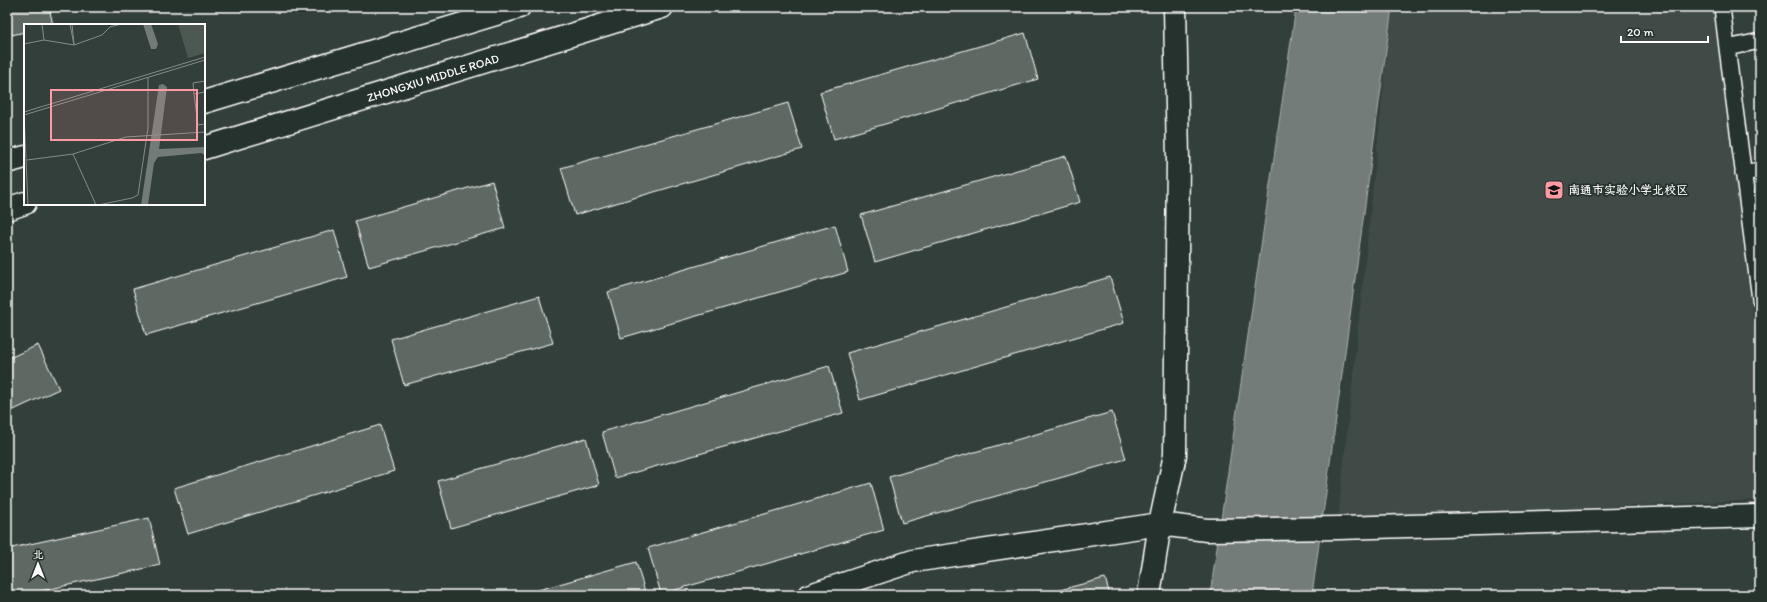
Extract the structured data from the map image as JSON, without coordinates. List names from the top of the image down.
{
  "streets": {
    "street": ["ZHONGXIU MIDDLE ROAD"]
  },
  "places": {
    "school or university": ["南通市实验小学北校区"]
  },
  "scale_bar": "20 m",
  "north": "top"
}
